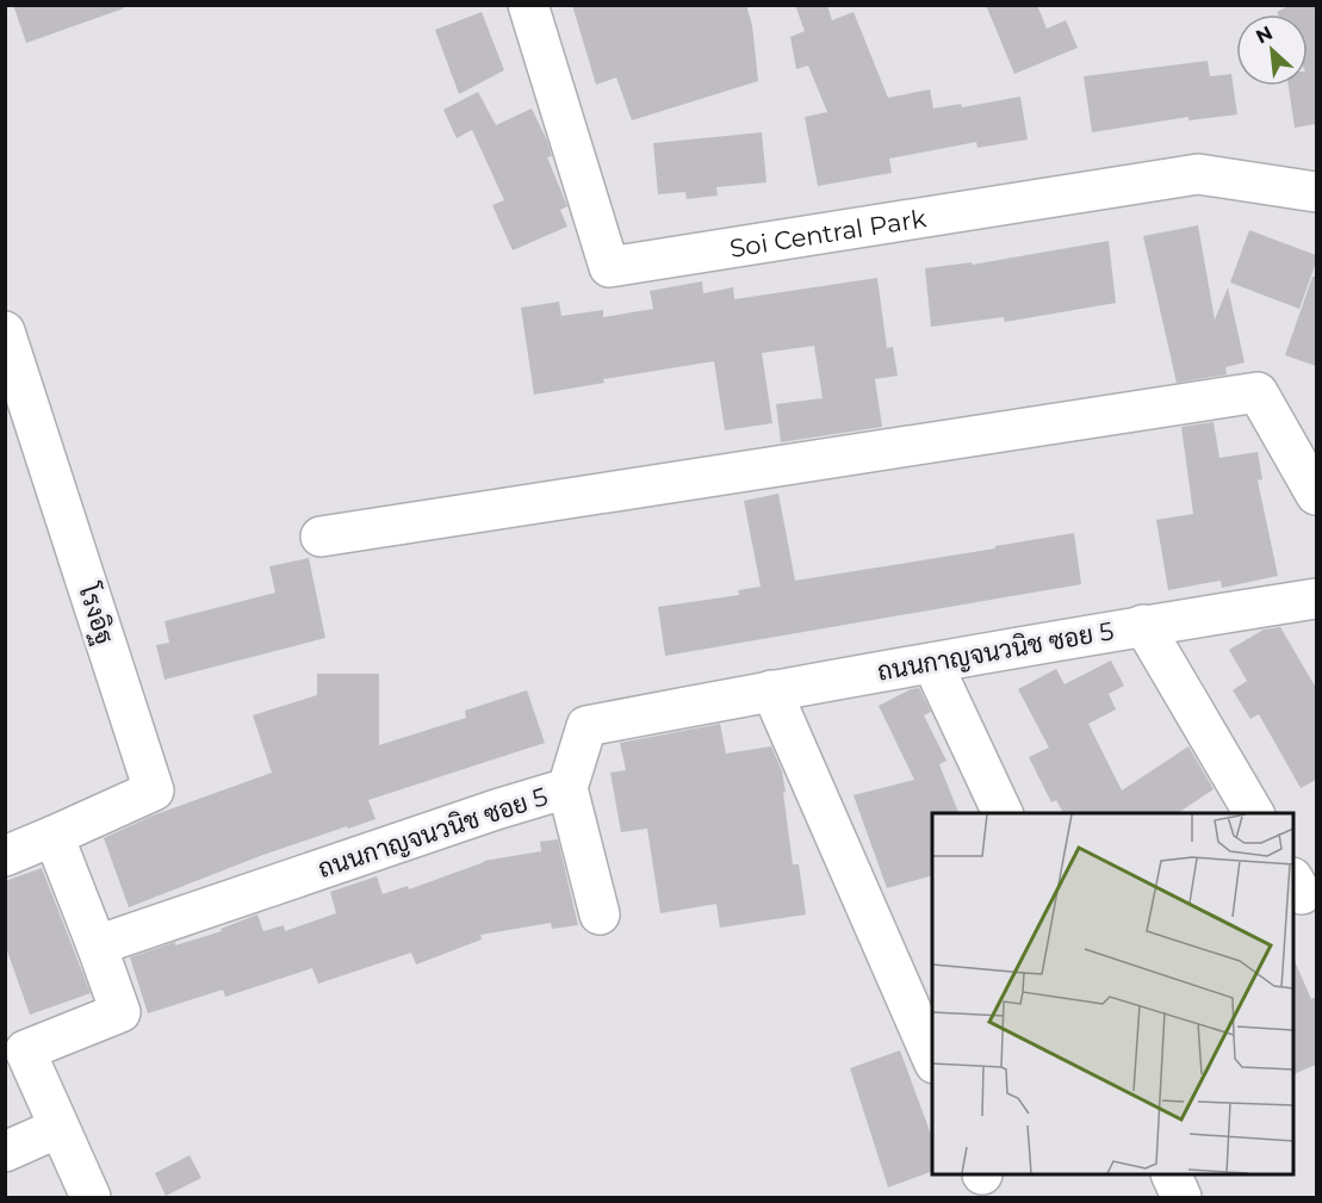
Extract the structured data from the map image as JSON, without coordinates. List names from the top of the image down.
{
  "streets": {
    "street": ["Soi Central Park", "โรงอิฐ", "ถนนกาญจนวนิช ซอย 5"]
  },
  "north": "top left"
}
